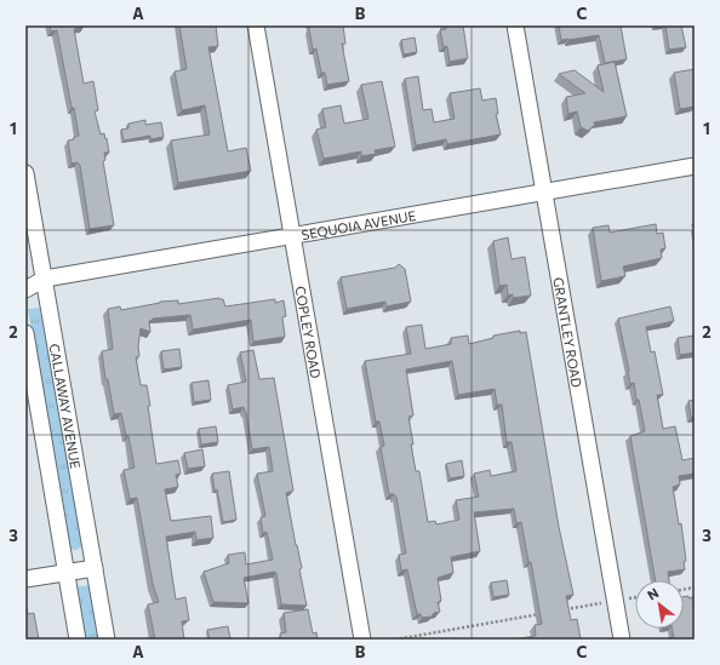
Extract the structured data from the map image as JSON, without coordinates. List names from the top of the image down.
{
  "streets": {
    "street": [
      "SEQUOIA AVENUE",
      "COPLEY ROAD",
      "GRANTLEY ROAD",
      "CALLAWAY AVENUE"
    ]
  },
  "crossings": [
    ["SEQUOIA AVENUE", "COPLEY ROAD"],
    ["SEQUOIA AVENUE", "GRANTLEY ROAD"],
    ["SEQUOIA AVENUE", "CALLAWAY AVENUE"]
  ],
  "north": "top left",
  "grid": {
    "columns": ["A", "B", "C"],
    "rows": ["1", "2", "3"]
  }
}
